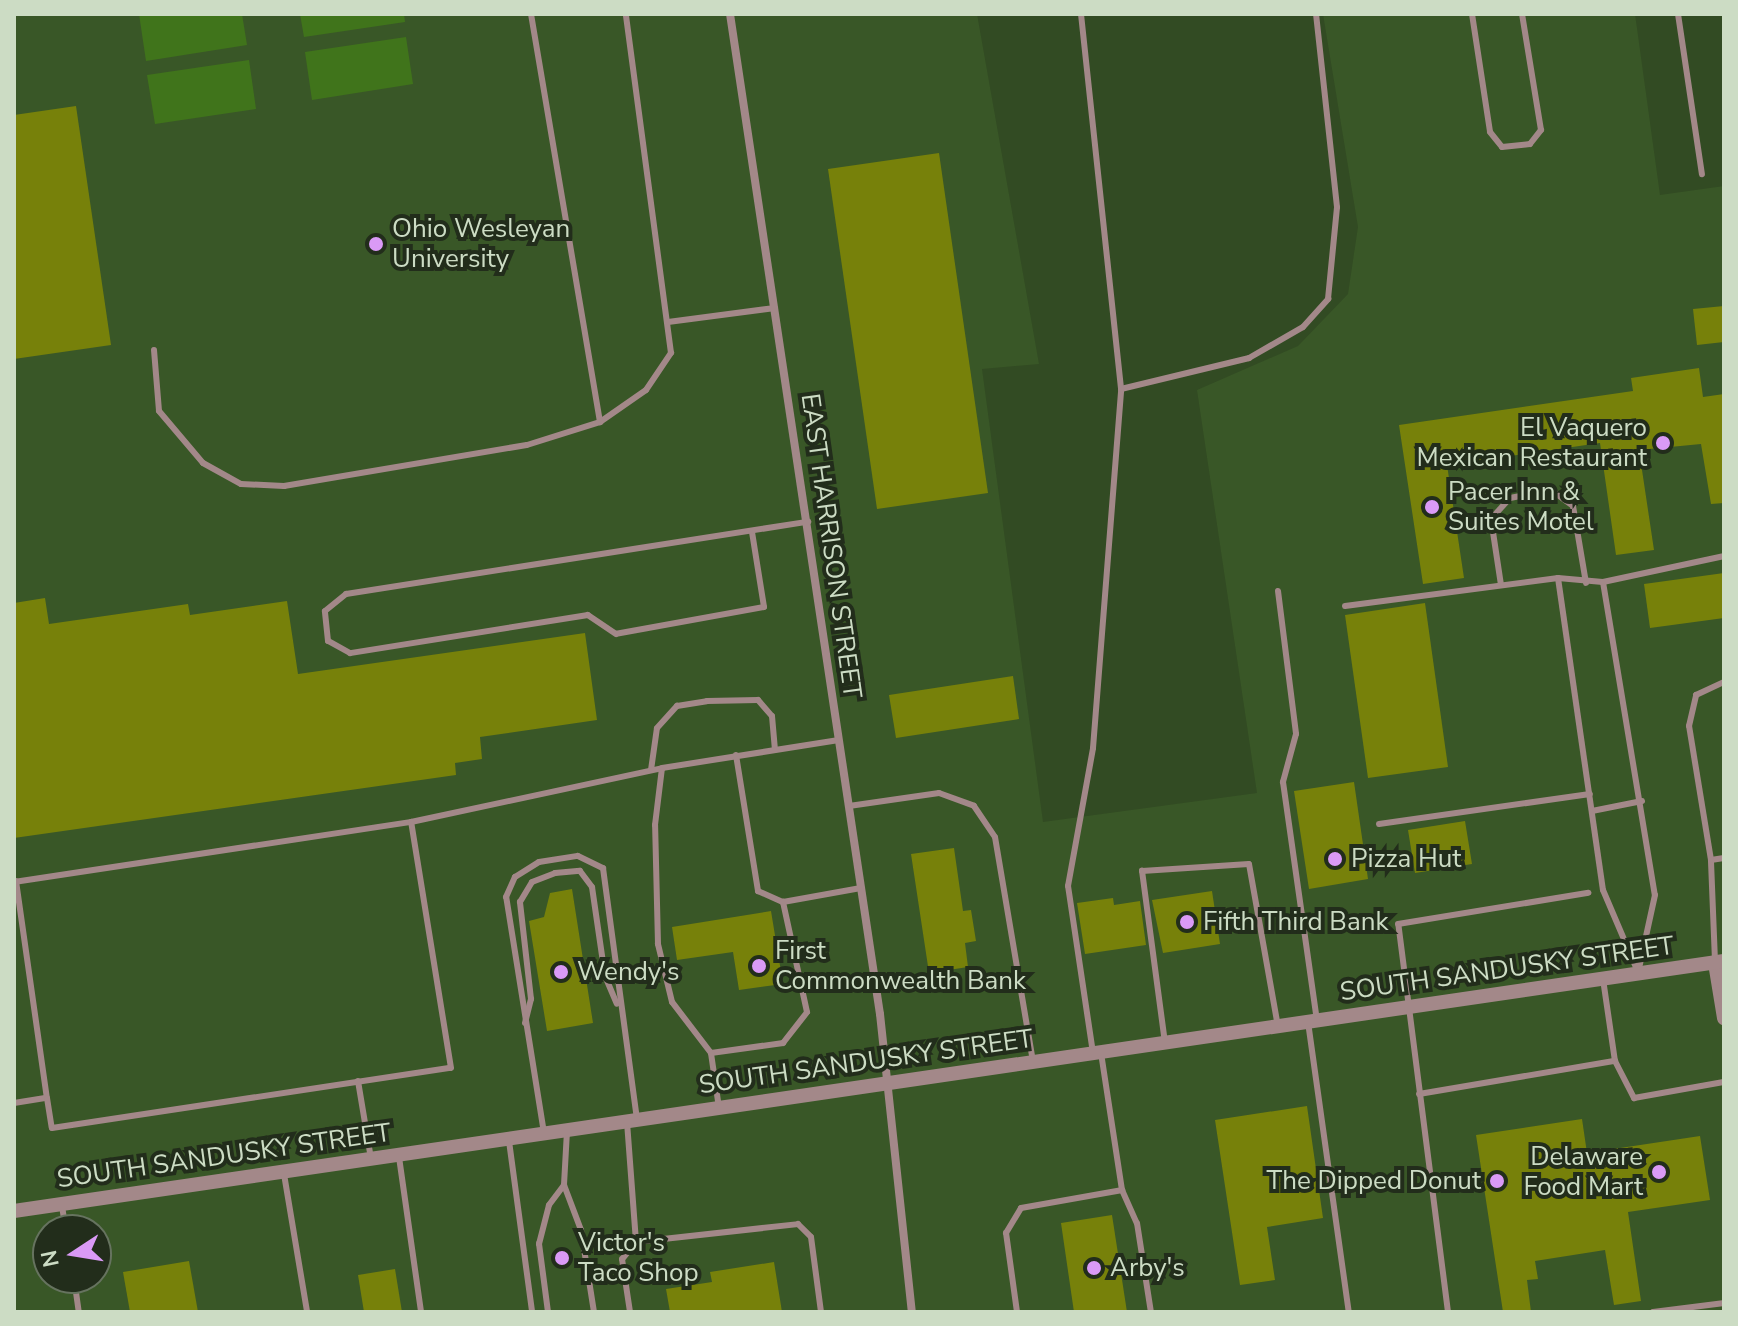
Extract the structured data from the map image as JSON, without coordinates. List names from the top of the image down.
{
  "streets": {
    "street": ["EAST HARRISON STREET", "SOUTH SANDUSKY STREET"]
  },
  "crossings": [
    ["EAST HARRISON STREET", "SOUTH SANDUSKY STREET"]
  ],
  "places": [
    "Ohio Wesleyan University",
    "El Vaquero Mexican Restaurant",
    "Pacer Inn & Suites Motel",
    "Pizza Hut",
    "Fifth Third Bank",
    "First Commonwealth Bank",
    "Wendy's",
    "Delaware Food Mart",
    "The Dipped Donut",
    "Victor's Taco Shop",
    "Arby's"
  ],
  "north": "left"
}
